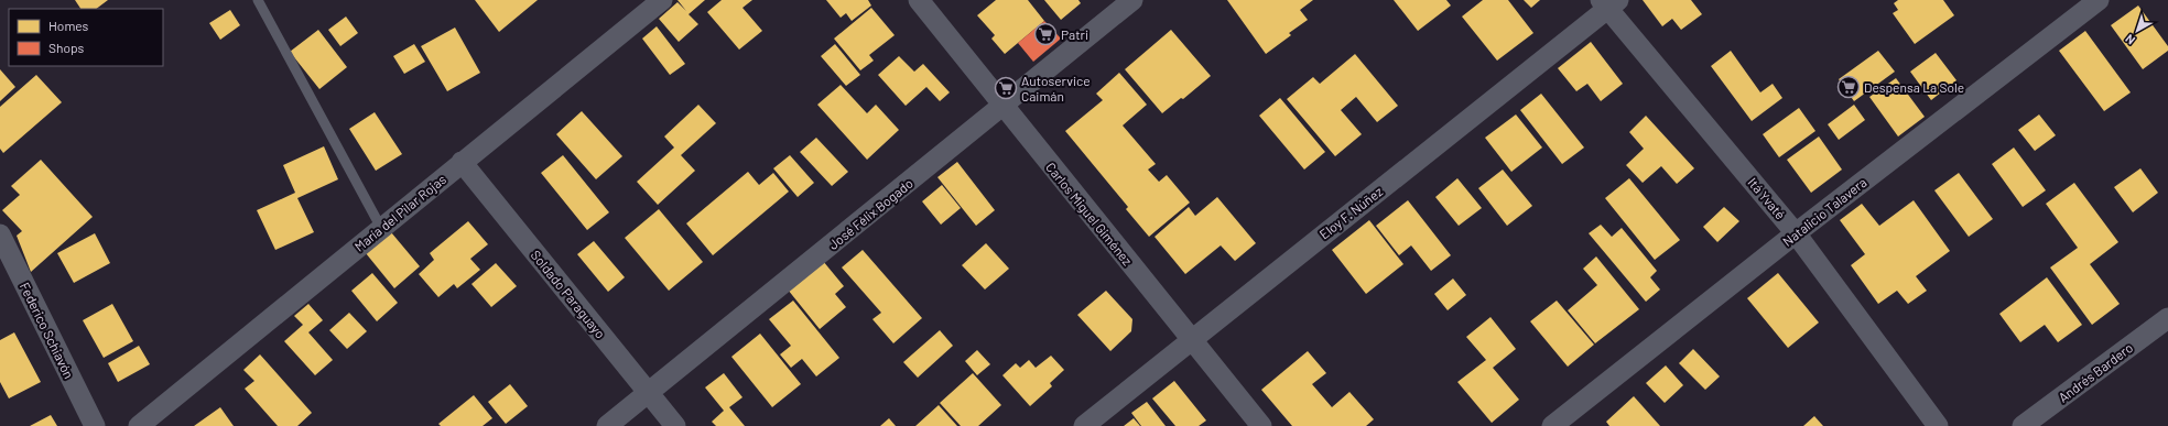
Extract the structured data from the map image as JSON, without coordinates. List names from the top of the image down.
{
  "streets": {
    "street": [
      "Itá Yvaté",
      "Natalicio Talavera",
      "María del Pilar Rojas",
      "Eloy F. Núñez",
      "José Félix Bogado",
      "Carlos Miguel Giménez",
      "Soldado Paraguayo",
      "Federico Schiavón",
      "Andrés Bardero"
    ]
  },
  "crossings": [
    ["Itá Yvaté", "Natalicio Talavera"],
    ["Itá Yvaté", "Eloy F. Núñez"],
    ["María del Pilar Rojas", "Soldado Paraguayo"],
    ["Eloy F. Núñez", "Carlos Miguel Giménez"],
    ["José Félix Bogado", "Carlos Miguel Giménez"],
    ["José Félix Bogado", "Soldado Paraguayo"]
  ],
  "places": {
    "supermarket": ["Patri", "Despensa La Sole", "Autoservice Caimán"]
  },
  "legend": ["Homes", "Shops"],
  "north": "bottom left"
}
